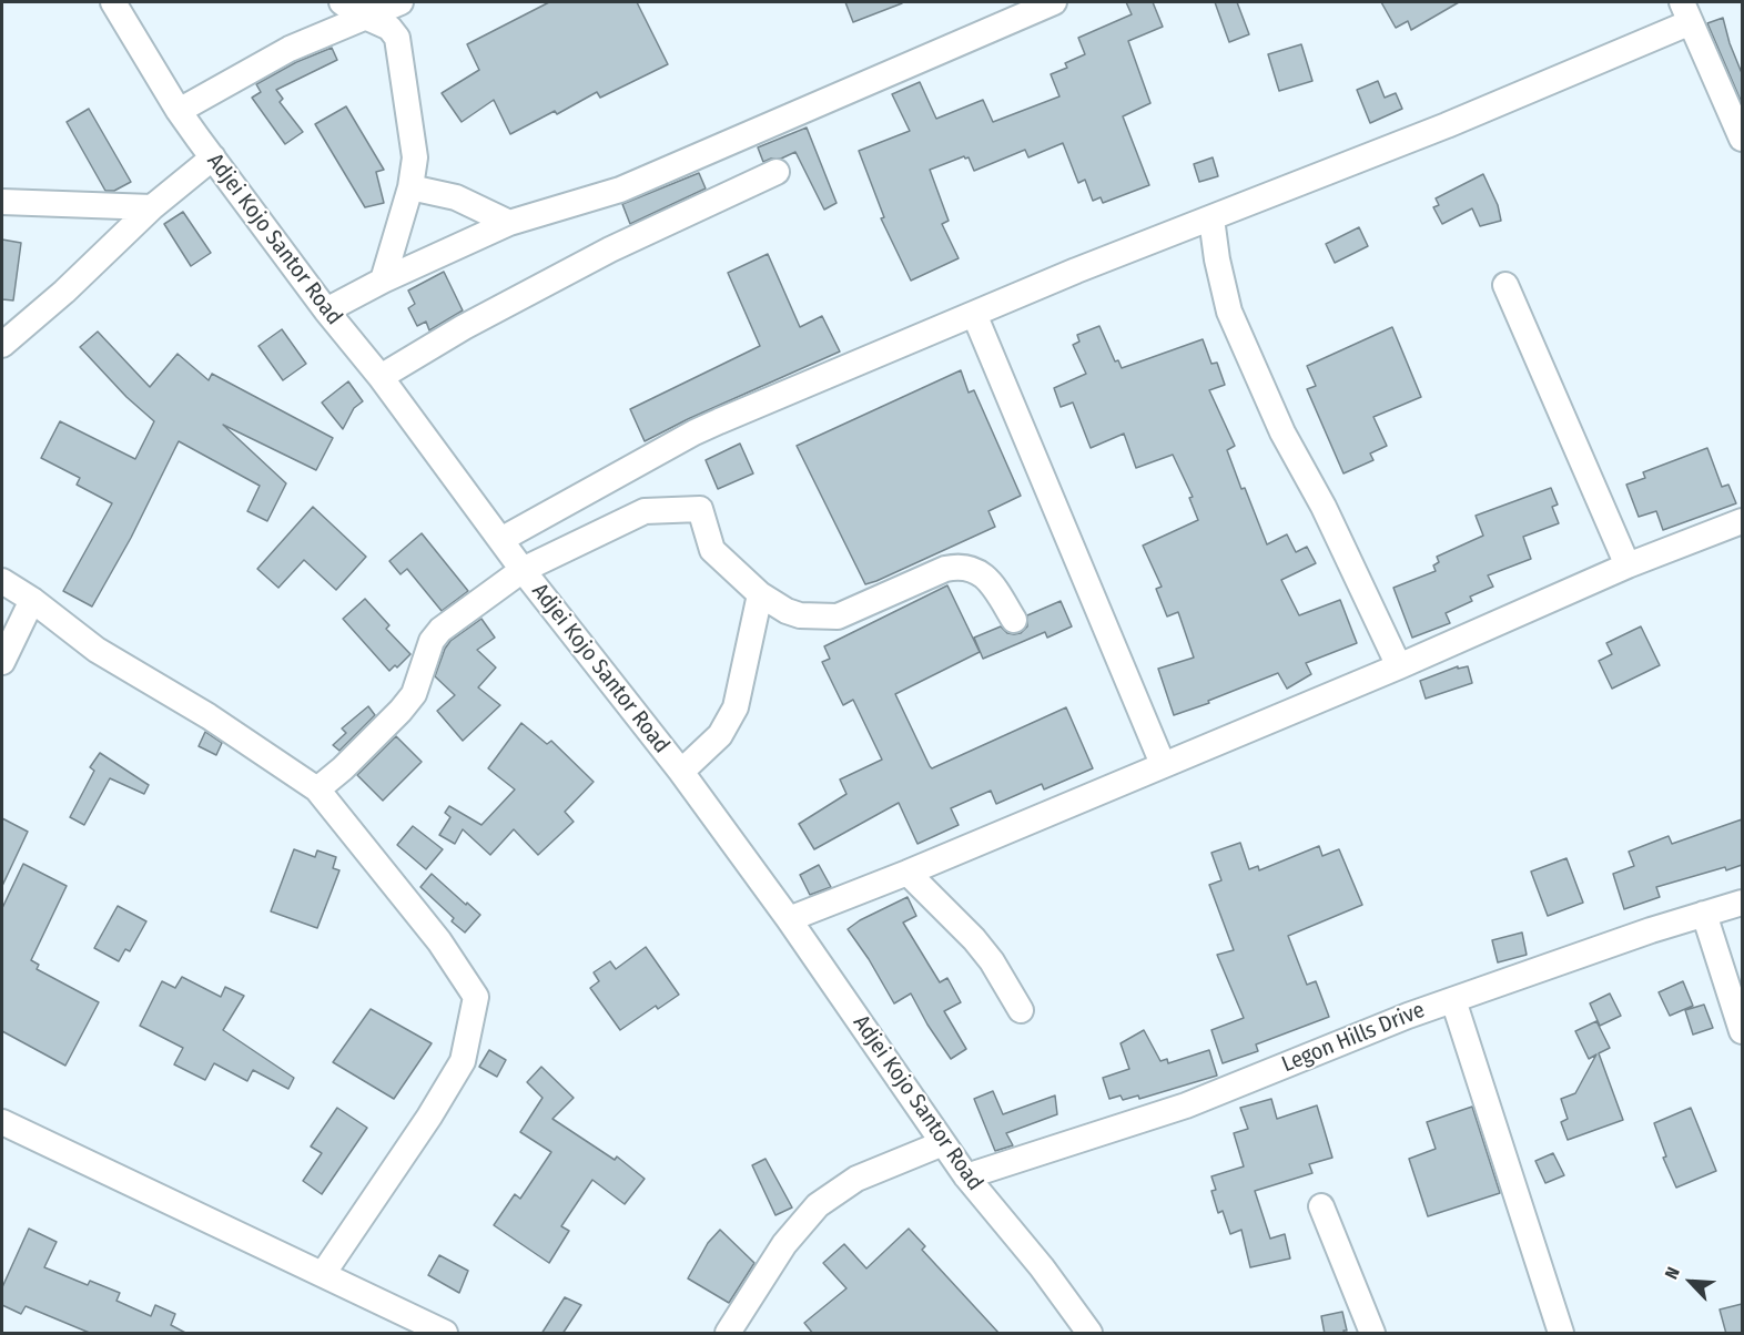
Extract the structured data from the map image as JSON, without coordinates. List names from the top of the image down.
{
  "streets": {
    "street": ["Adjei Kojo Santor Road", "Legon Hills Drive"]
  },
  "crossings": [
    ["Adjei Kojo Santor Road", "Legon Hills Drive"]
  ],
  "north": "top left"
}
